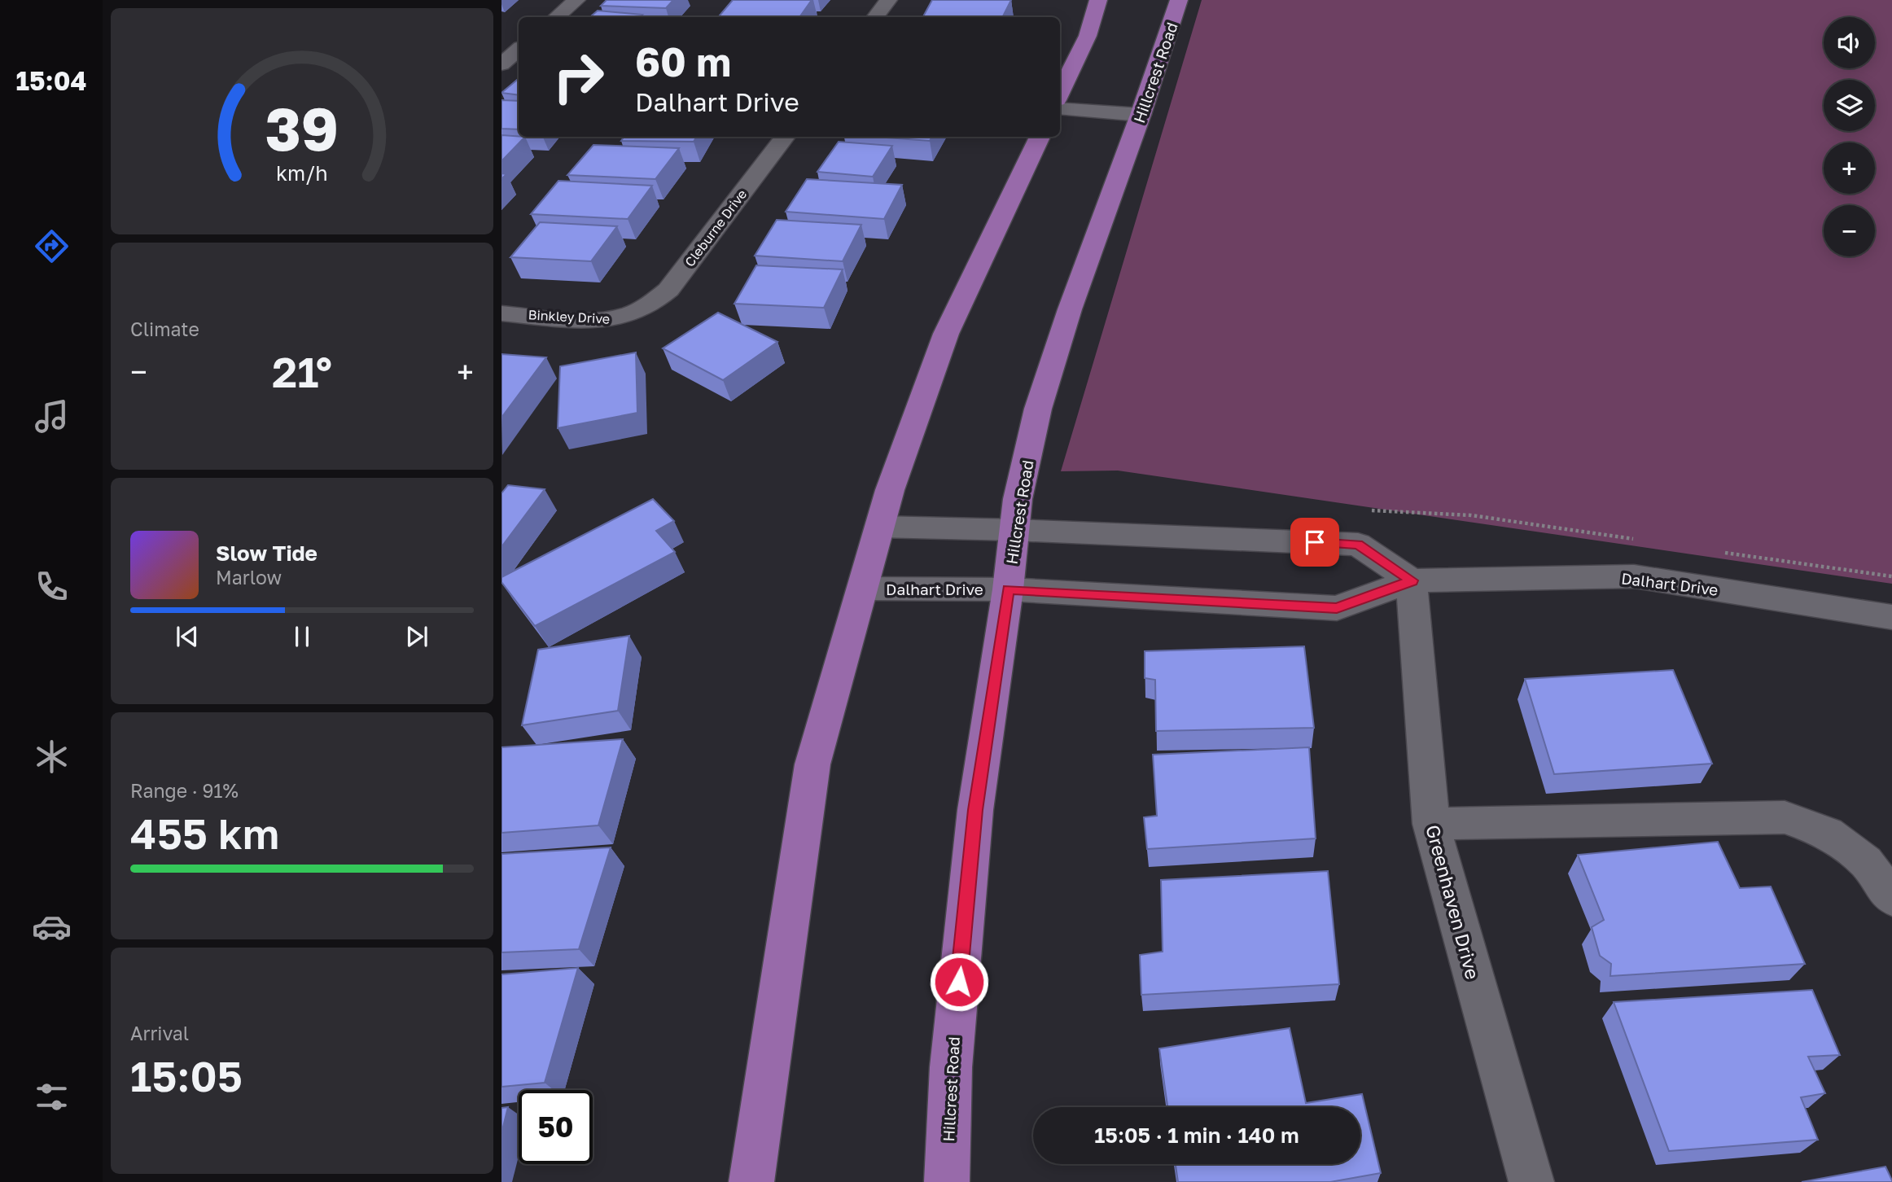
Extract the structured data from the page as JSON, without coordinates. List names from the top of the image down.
{
  "streets": {
    "main road": ["Hillcrest Road"],
    "street": [
      "Cleburne Drive",
      "Binkley Drive",
      "Dalhart Drive",
      "Greenhaven Drive"
    ]
  },
  "crossings": [
    ["Hillcrest Road", "Dalhart Drive"],
    ["Cleburne Drive", "Binkley Drive"],
    ["Dalhart Drive", "Greenhaven Drive"]
  ],
  "page": {
    "tabs": "15:04",
    "map_buttons": ["+", "−"],
    "turn": ["60 m", "Dalhart Drive"],
    "tile": [
      "Climate",
      ["Range · 91%", "455 km"],
      ["Arrival", "15:05"]
    ],
    "heat": ["−", "21°", "+"],
    "song": ["Slow Tide", "Marlow"],
    "limit": "50",
    "trip": "15:05 · 1 min · 140 m",
    "gauge": ["39", "km/h"]
  }
}
